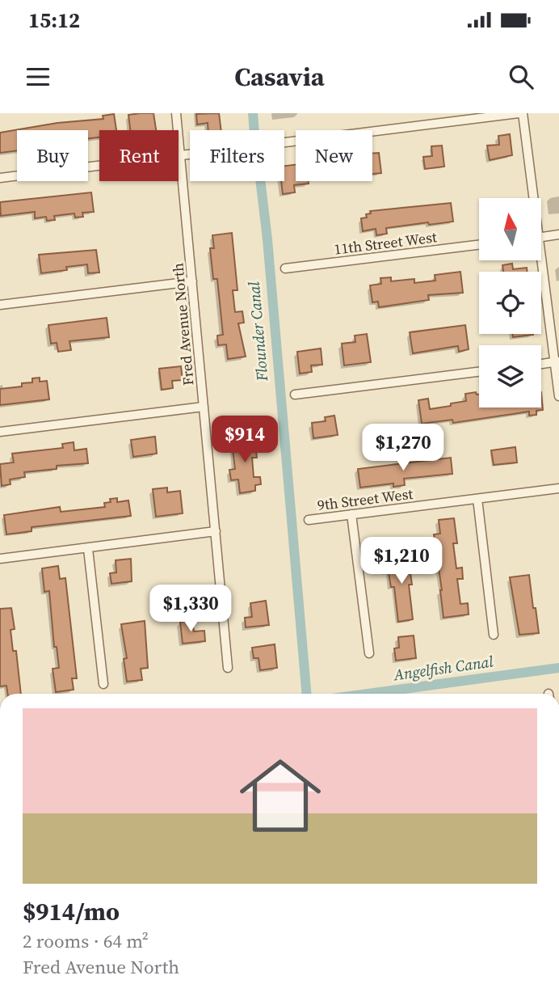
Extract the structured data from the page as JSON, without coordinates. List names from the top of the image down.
{
  "streets": {
    "street": ["11th Street West", "Fred Avenue North", "9th Street West"]
  },
  "water": ["Flounder Canal", "Angelfish Canal"],
  "north": "top",
  "page": {
    "status": "15:12",
    "header": "Casavia",
    "chip": [
      "Buy",
      "Rent",
      "Filters",
      "New"
    ],
    "price": [
      "$914",
      "$1,270",
      "$1,210",
      "$1,330"
    ],
    "list": [
      {
        "name": "$914/mo",
        "note": "2 rooms · 64 m² · Fred Avenue North"
      }
    ]
  }
}
